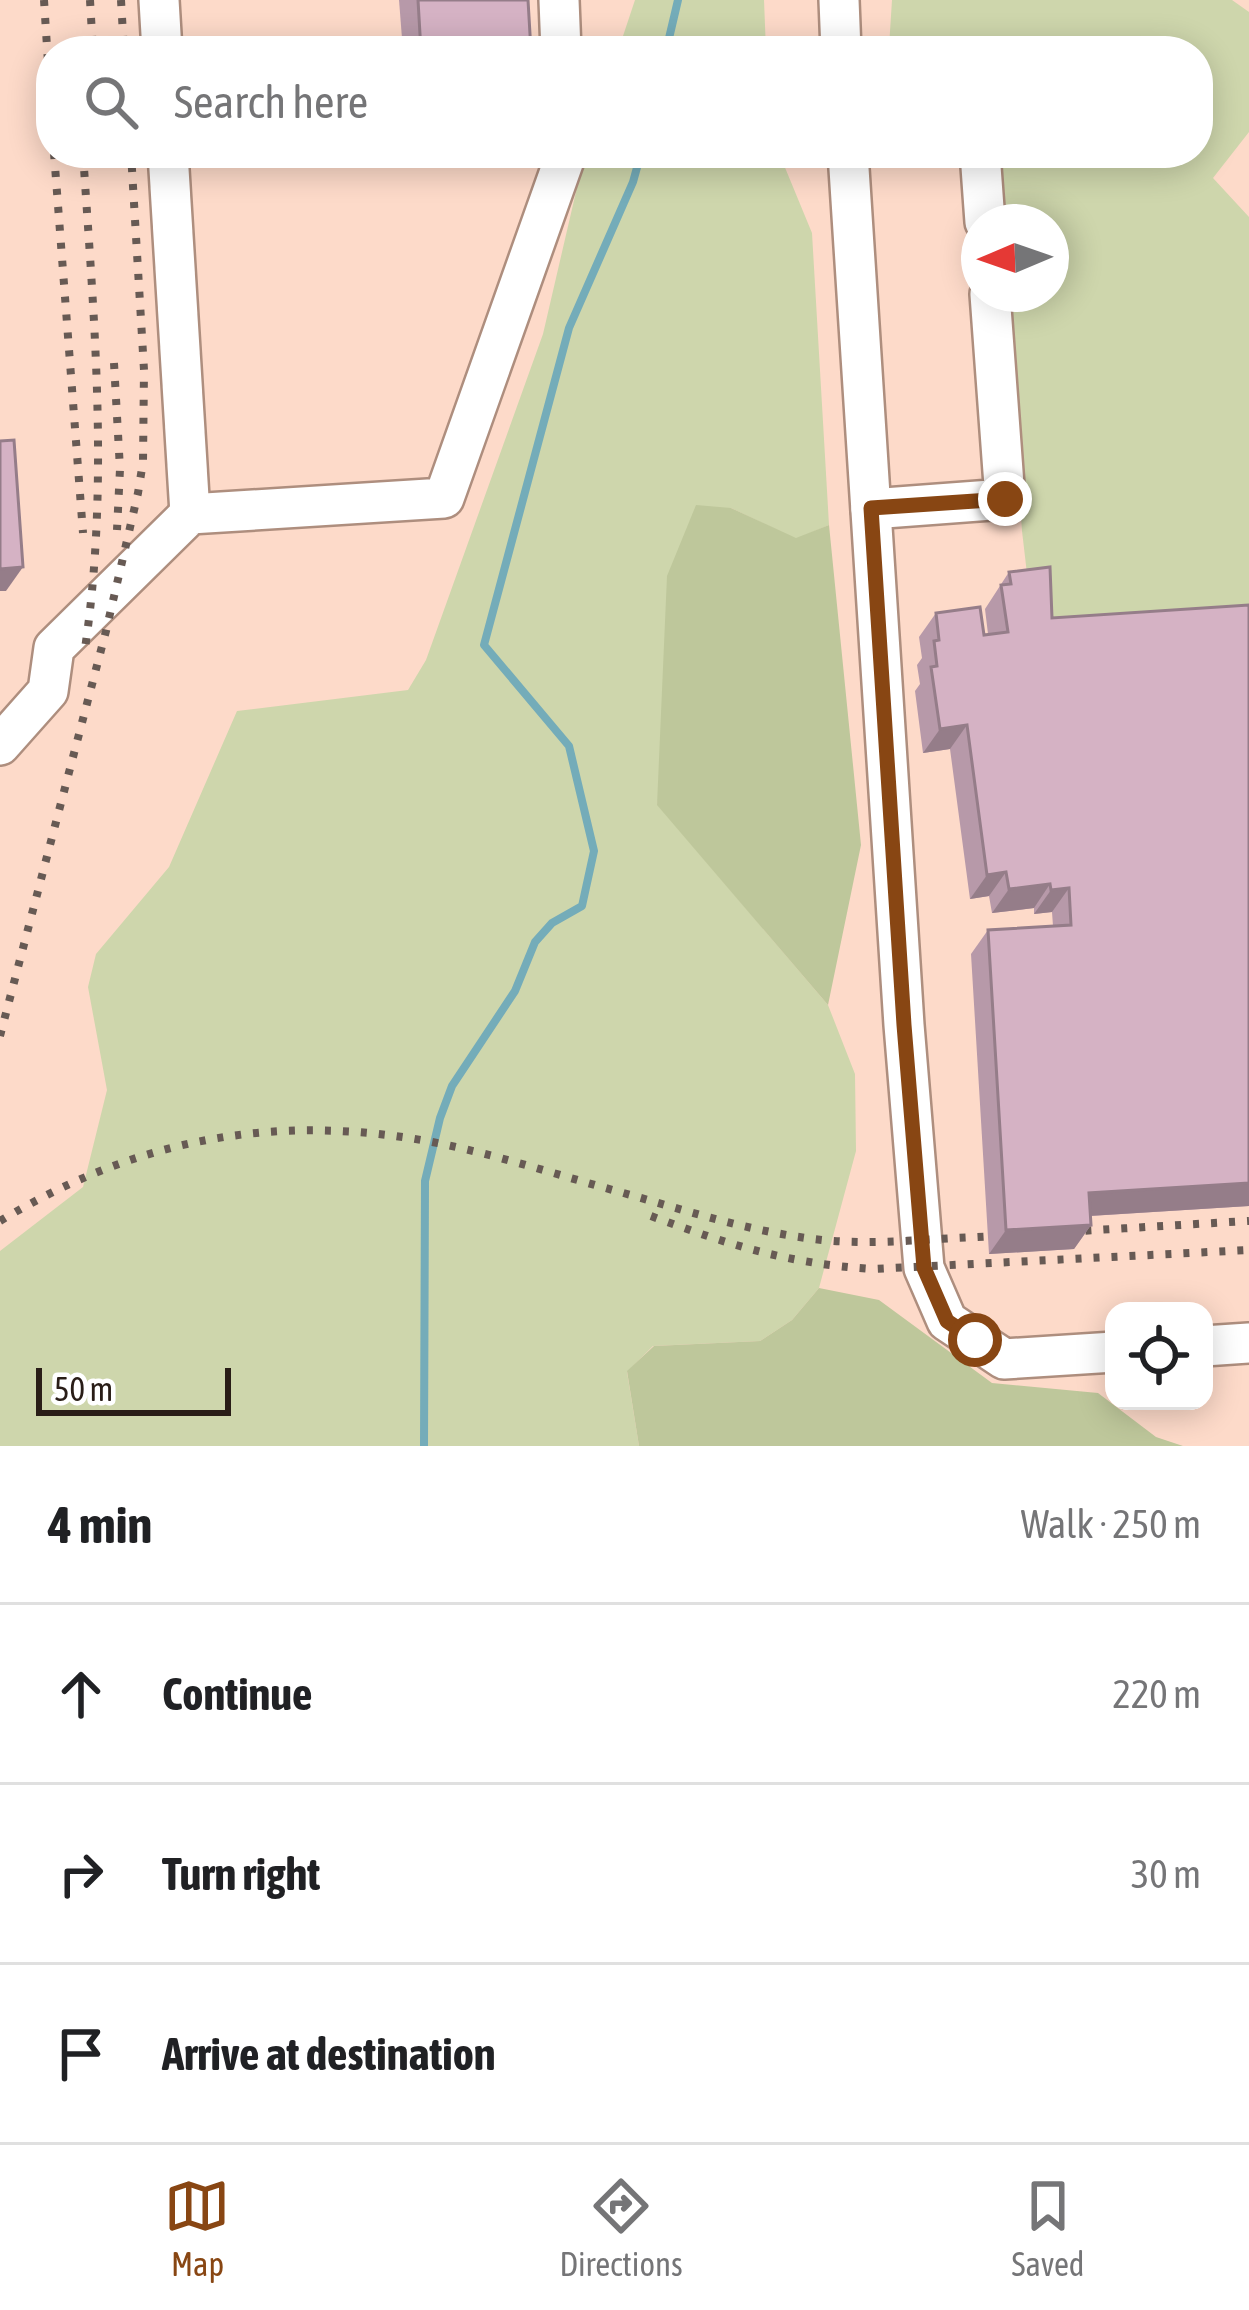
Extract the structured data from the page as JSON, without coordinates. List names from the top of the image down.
{
  "scale_bar": "50 m",
  "north": "left",
  "page": {
    "search": "Search here",
    "scale": "50 m",
    "heading": ["4 min", "Walk · 250 m"],
    "list": [
      ["Continue", "220 m"],
      ["Turn right", "30 m"],
      "Arrive at destination"
    ],
    "nav": ["Map", "Directions", "Saved"]
  }
}
